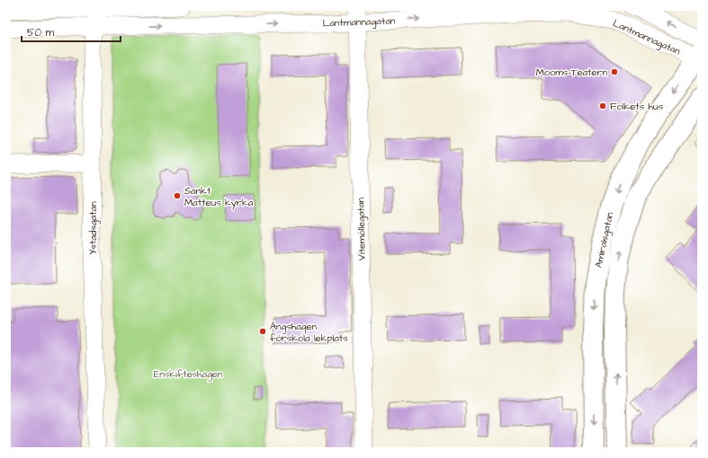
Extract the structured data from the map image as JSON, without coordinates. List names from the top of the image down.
{
  "streets": {
    "main road": ["Amiralsgatan"],
    "street": ["Lantmannagatan", "Ystadsgatan", "Vitemöllegatan"]
  },
  "crossings": [
    ["Lantmannagatan", "Ystadsgatan"],
    ["Lantmannagatan", "Vitemöllegatan"],
    ["Lantmannagatan", "Amiralsgatan"]
  ],
  "parks": ["Enskifteshagen"],
  "places": [
    "Mooms-Teatern",
    "Folkets hus",
    "Sankt Matteus kyrka",
    "Ängshagen förskola lekplats"
  ],
  "scale_bar": "50 m"
}
